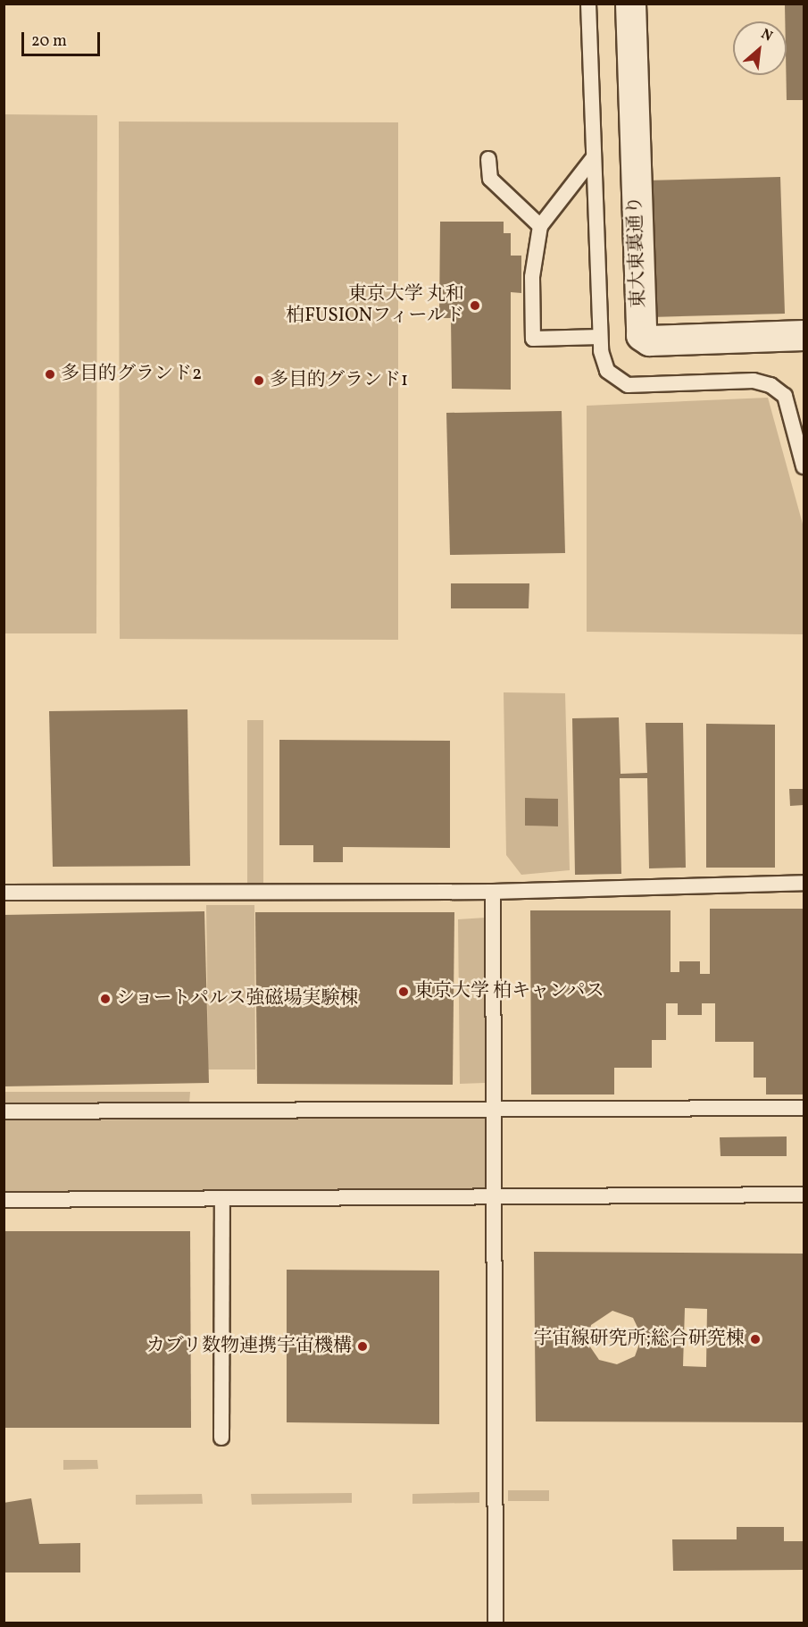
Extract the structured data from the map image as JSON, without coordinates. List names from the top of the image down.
{
  "streets": {
    "street": ["東大東裏通り"]
  },
  "places": [
    "東京大学 丸和 柏FUSIONフィールド",
    "多目的グランド2",
    "多目的グランド1",
    "東京大学 柏キャンパス",
    "ショートパルス強磁場実験棟",
    "宇宙線研究所;総合研究棟",
    "カブリ数物連携宇宙機構"
  ],
  "scale_bar": "20 m",
  "north": "top right"
}
